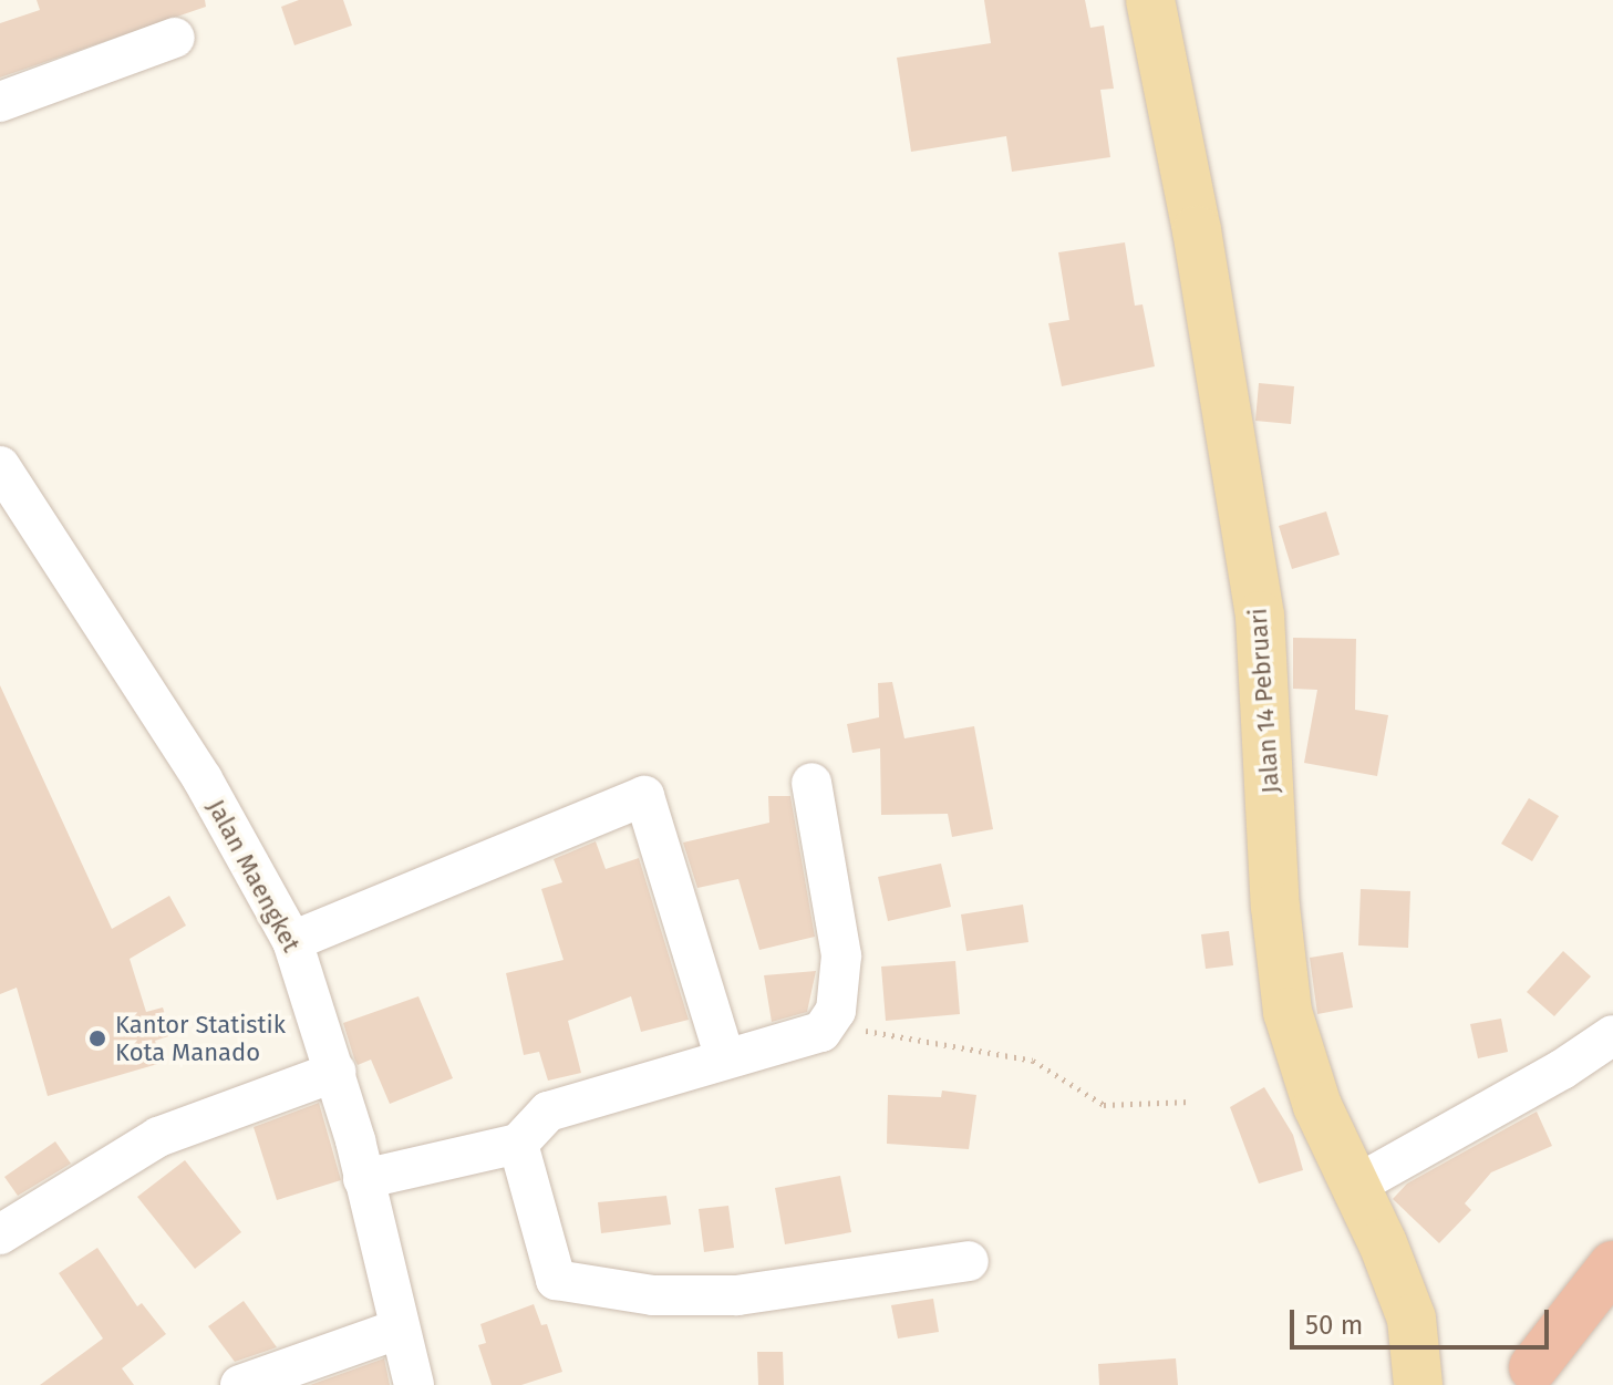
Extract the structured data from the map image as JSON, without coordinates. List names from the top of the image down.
{
  "streets": {
    "main road": ["Jalan 14 Pebruari"],
    "street": ["Jalan Maengket"]
  },
  "places": ["Kantor Statistik Kota Manado"],
  "scale_bar": "50 m"
}
